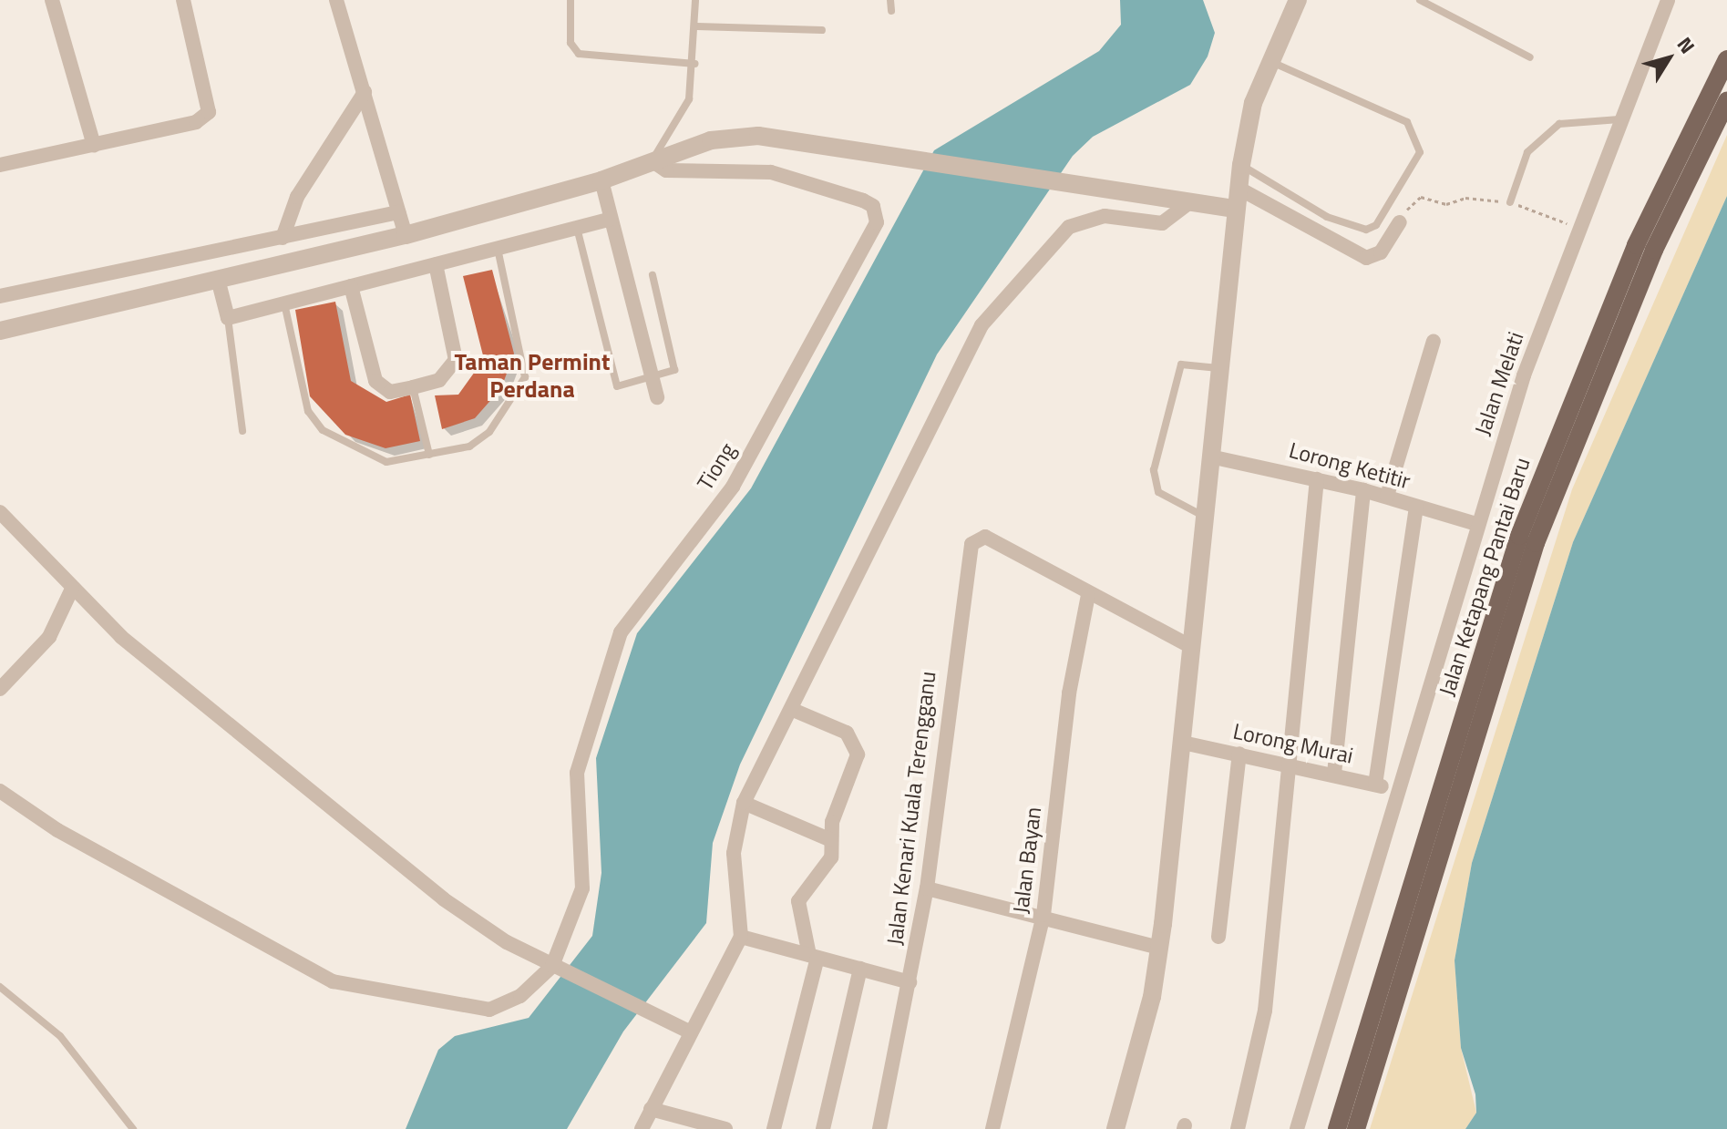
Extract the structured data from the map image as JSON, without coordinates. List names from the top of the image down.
{
  "streets": {
    "main road": ["Jalan Ketapang Pantai Baru"],
    "street": [
      "Jalan Melati",
      "Lorong Ketitir",
      "Tiong",
      "Lorong Murai",
      "Jalan Kenari Kuala Terengganu",
      "Jalan Bayan"
    ]
  },
  "crossings": [
    ["Jalan Melati", "Lorong Ketitir"],
    ["Jalan Melati", "Lorong Murai"],
    ["Jalan Kenari Kuala Terengganu", "Jalan Bayan"]
  ],
  "districts": ["Taman Permint Perdana"],
  "north": "top right"
}
